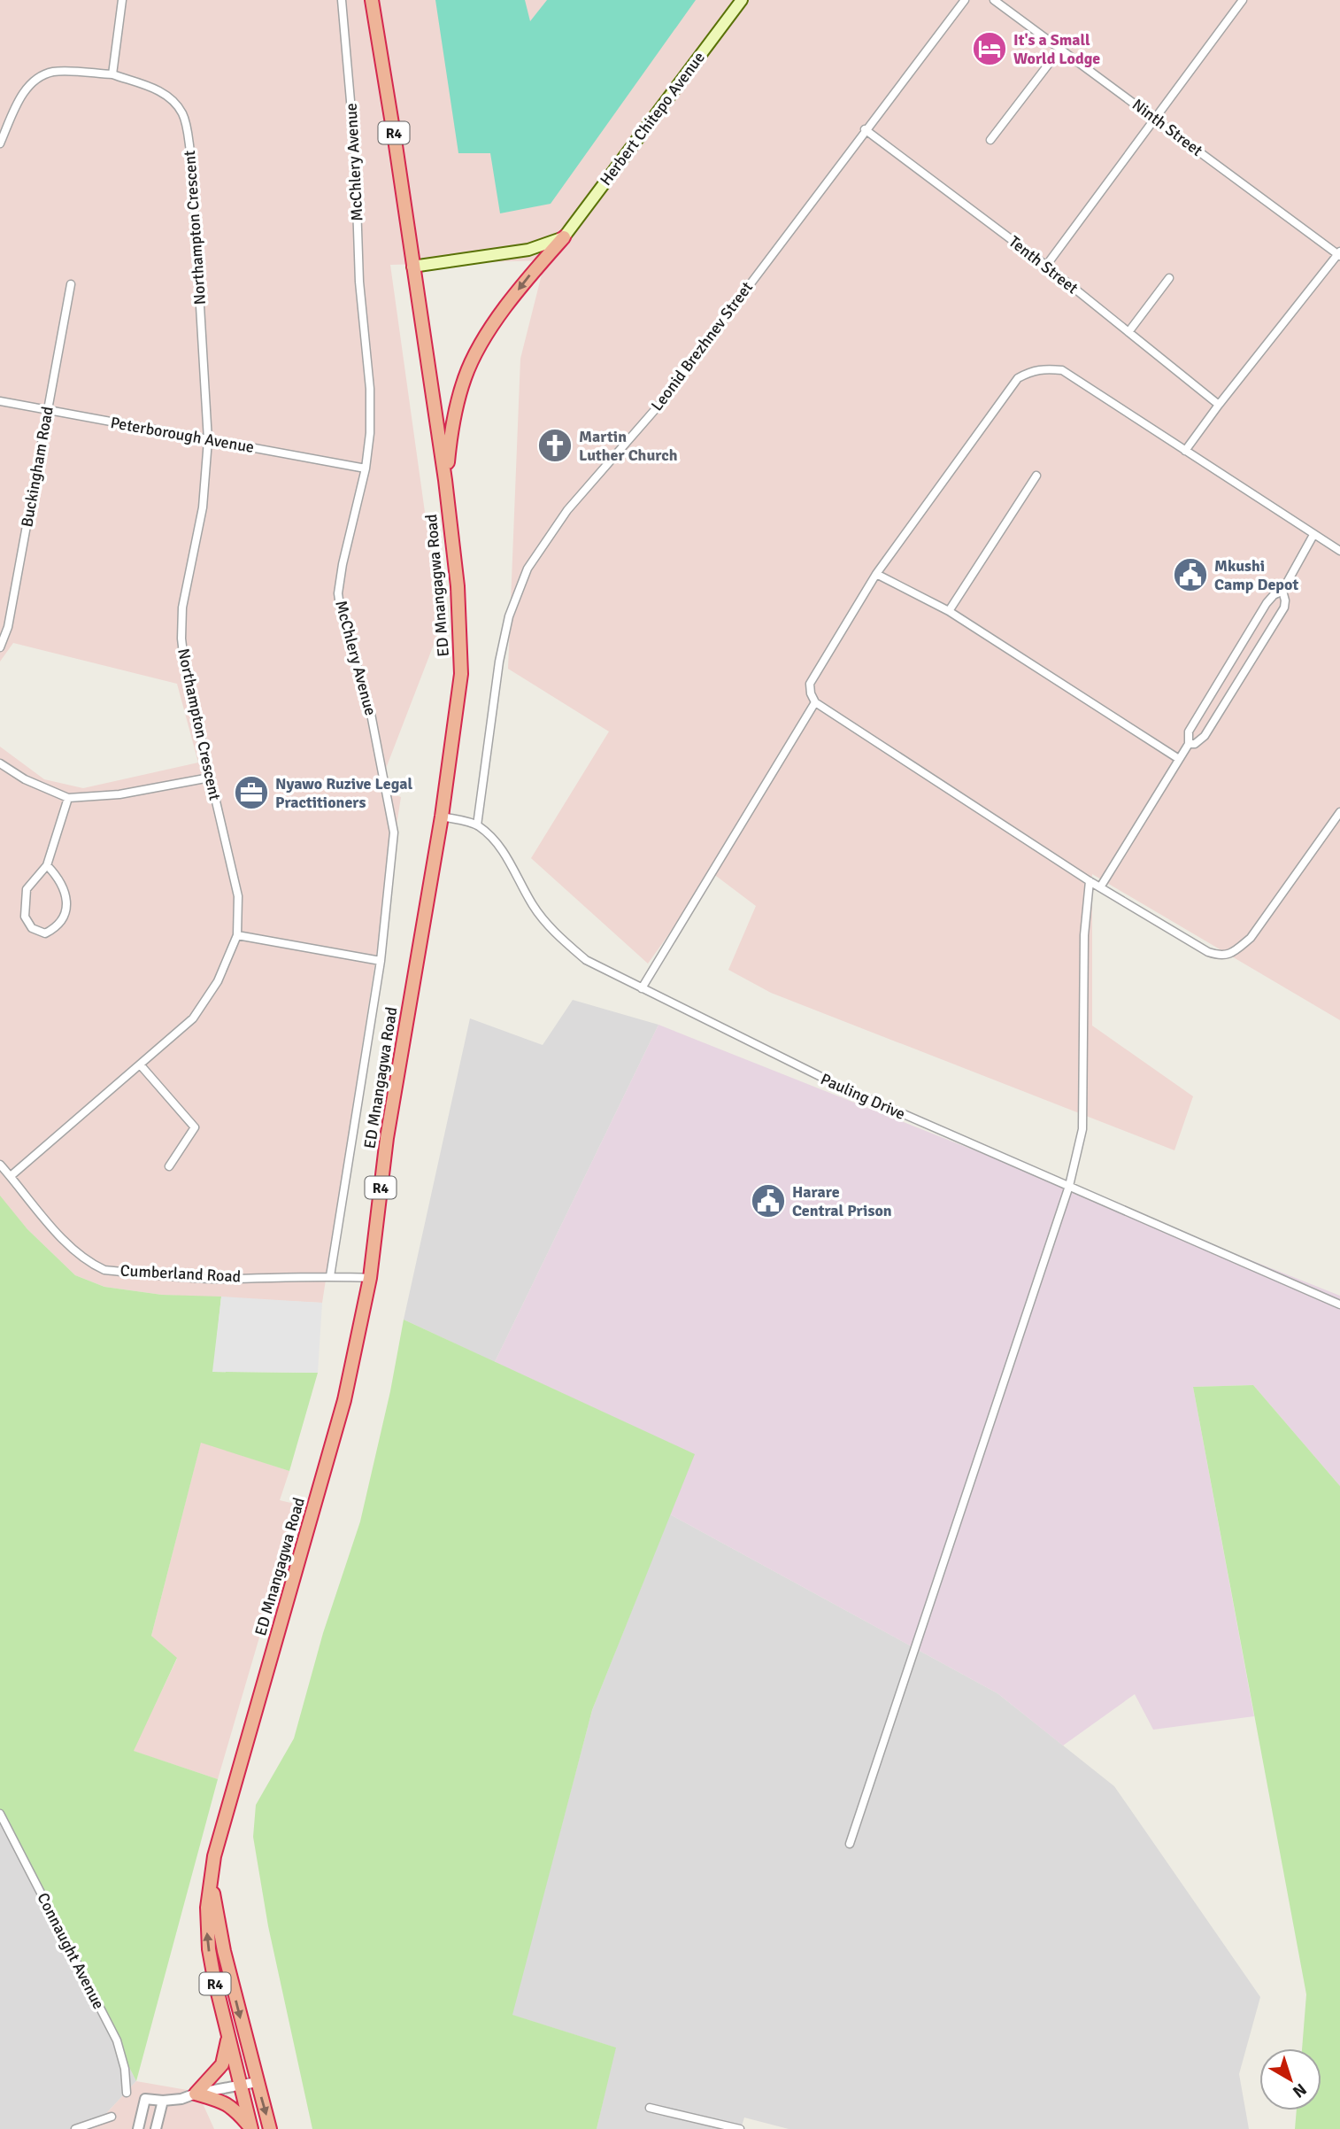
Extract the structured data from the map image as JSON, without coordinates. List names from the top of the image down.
{
  "streets": {
    "highway": ["R4", "ED Mnangagwa Road"],
    "main road": ["Herbert Chitepo Avenue"],
    "street": [
      "Ninth Street",
      "McChlery Avenue",
      "Northampton Crescent",
      "Tenth Street",
      "Leonid Brezhnev Street",
      "Peterborough Avenue",
      "Buckingham Road",
      "Pauling Drive",
      "Cumberland Road",
      "Connaught Avenue"
    ]
  },
  "crossings": [
    ["R4", "ED Mnangagwa Road"],
    ["McChlery Avenue", "Peterborough Avenue"],
    ["McChlery Avenue", "Cumberland Road"],
    ["Northampton Crescent", "Peterborough Avenue"],
    ["Northampton Crescent", "Cumberland Road"],
    ["Tenth Street", "Leonid Brezhnev Street"],
    ["Leonid Brezhnev Street", "Pauling Drive"],
    ["Peterborough Avenue", "Buckingham Road"],
    ["ED Mnangagwa Road", "Cumberland Road"]
  ],
  "places": {
    "hotel": ["It's a Small World Lodge"],
    "church": ["Martin Luther Church"],
    "public building": ["Mkushi Camp Depot", "Harare Central Prison"],
    "office": ["Nyawo Ruzive Legal Practitioners"]
  },
  "north": "bottom right"
}
